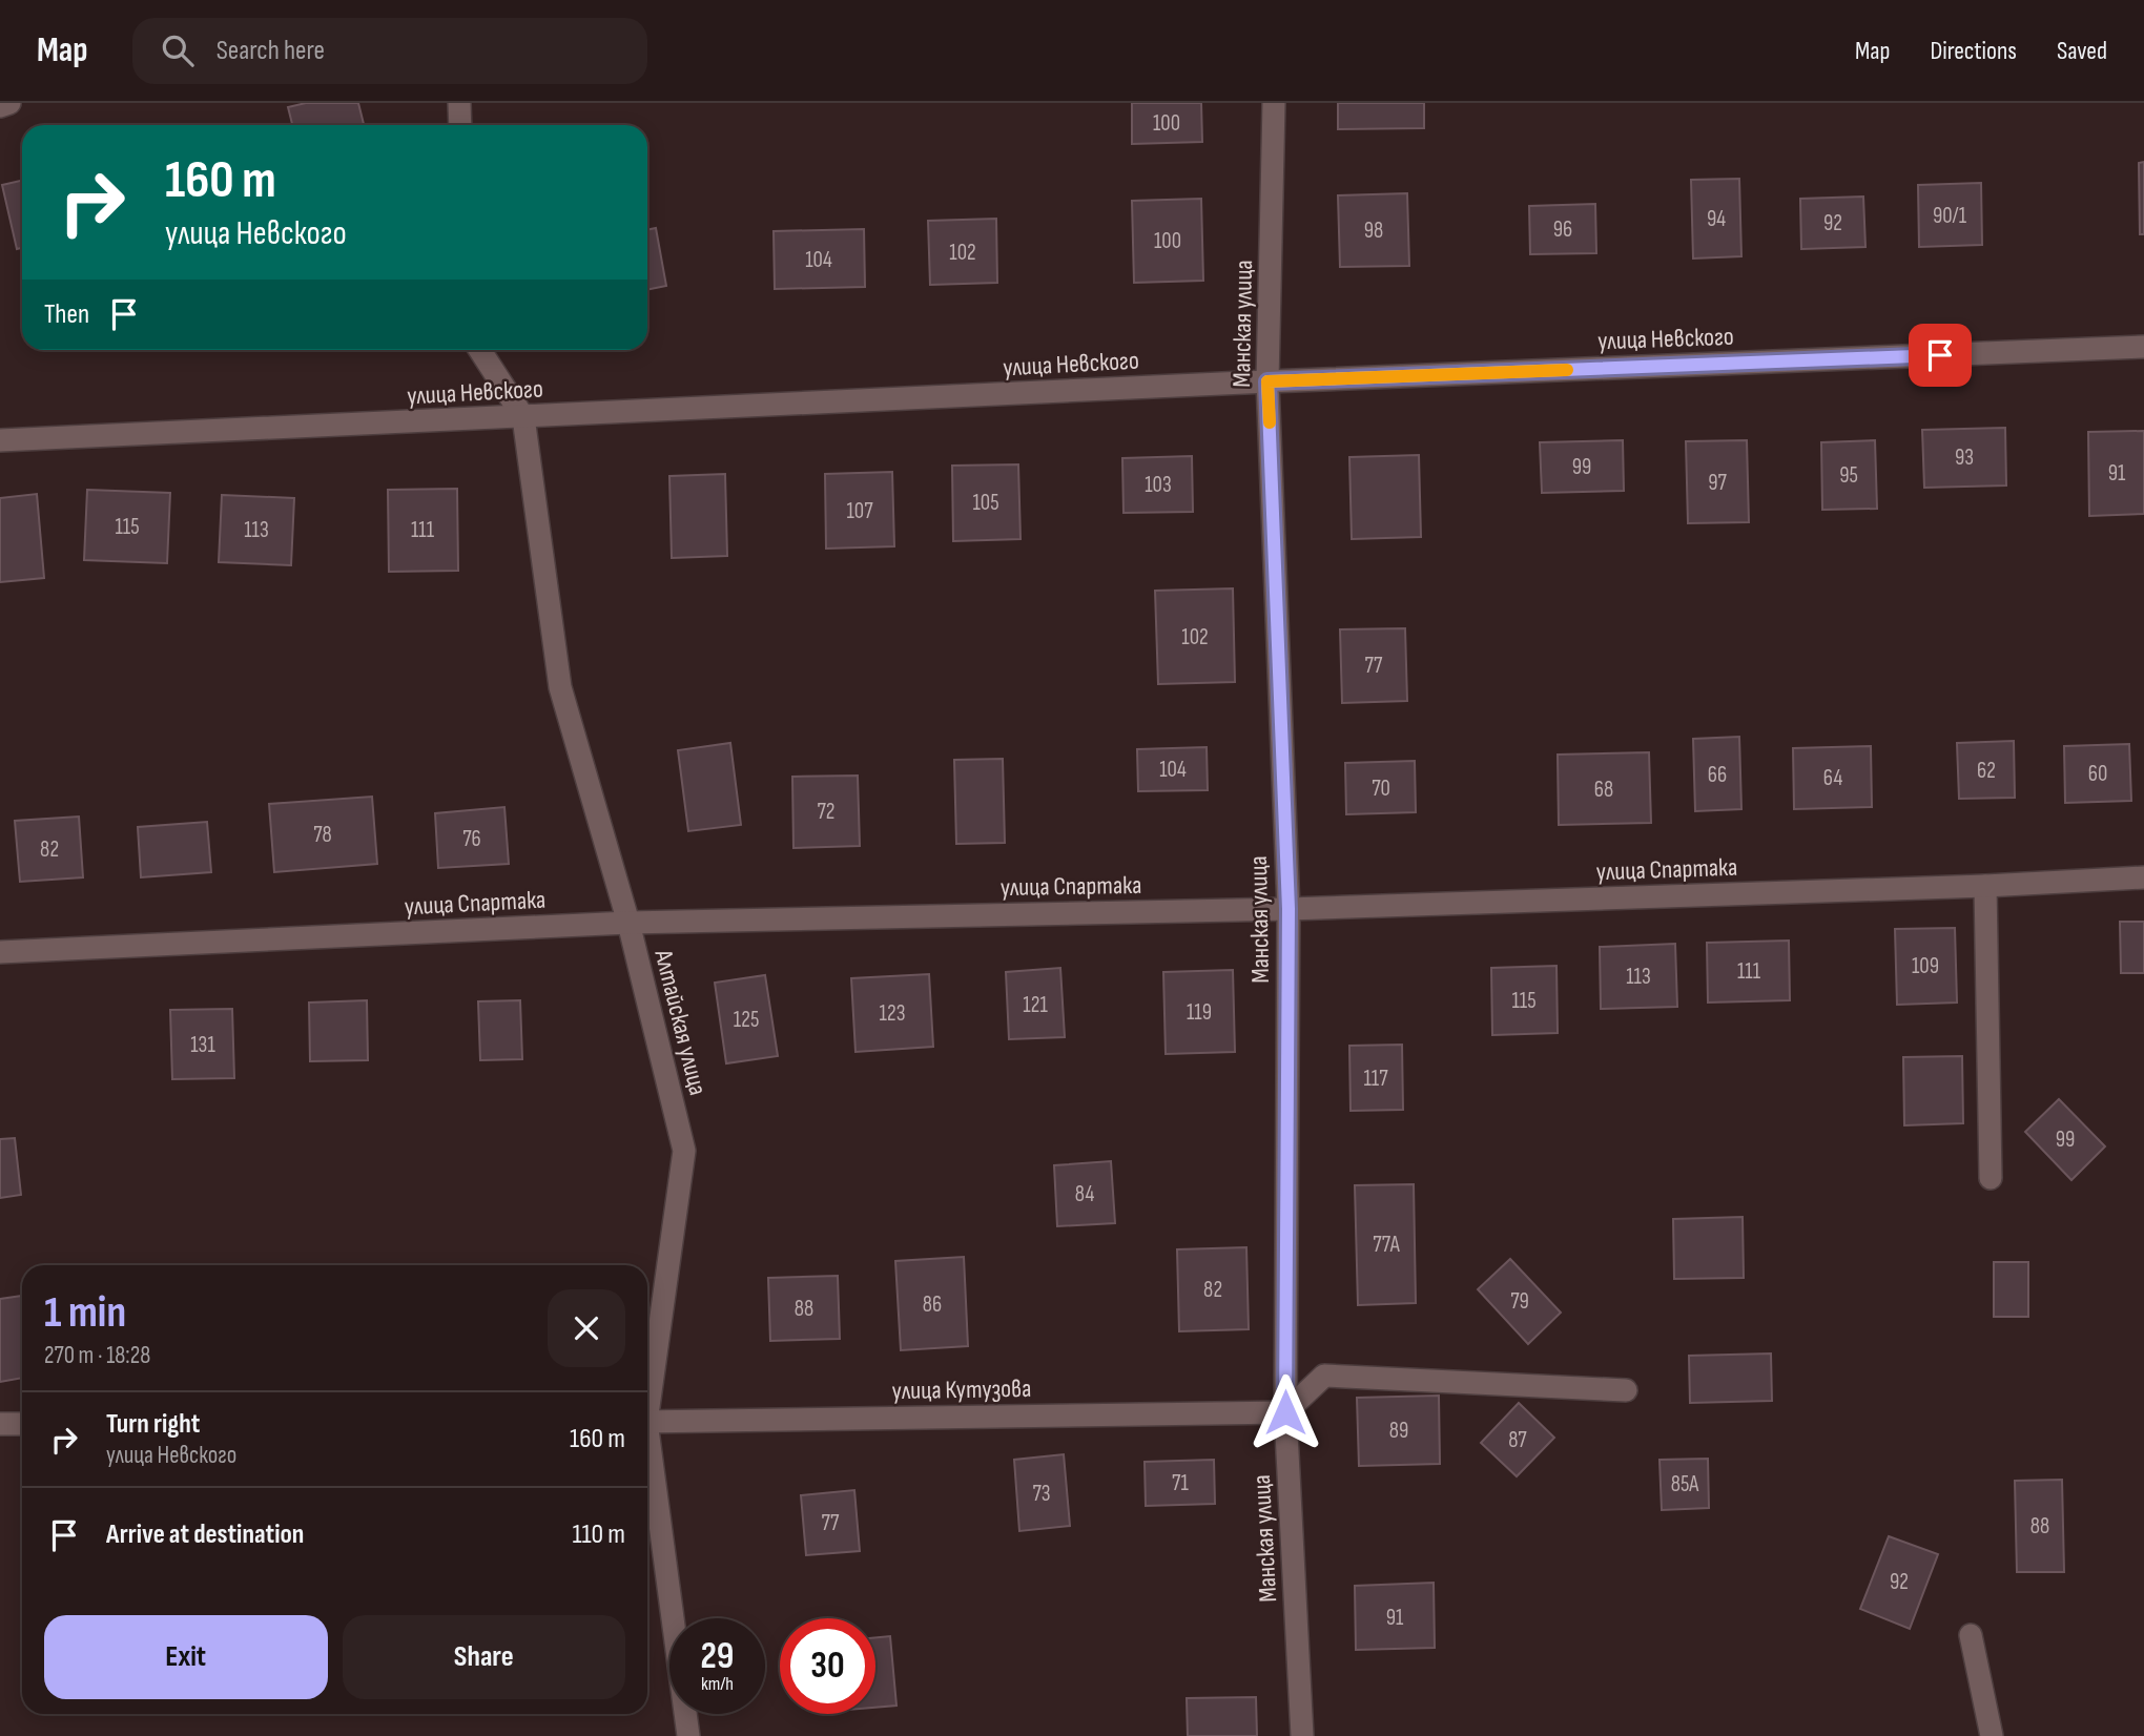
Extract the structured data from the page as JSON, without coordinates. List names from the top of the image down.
{
  "streets": {
    "street": [
      "Манская улица",
      "улица Невского",
      "улица Спартака",
      "Алтайская улица",
      "улица Кутузова"
    ]
  },
  "crossings": [
    ["Манская улица", "улица Невского"],
    ["Манская улица", "улица Спартака"],
    ["Манская улица", "улица Кутузова"],
    ["улица Невского", "Алтайская улица"],
    ["улица Спартака", "Алтайская улица"]
  ],
  "house_numbers": [
    "100",
    "90/1",
    "94",
    "92",
    "96",
    "98",
    "100",
    "102",
    "104",
    "93",
    "99",
    "91",
    "95",
    "97",
    "103",
    "105",
    "107",
    "115",
    "113",
    "111",
    "102",
    "77",
    "104",
    "62",
    "60",
    "66",
    "64",
    "70",
    "68",
    "72",
    "78",
    "76",
    "82",
    "109",
    "111",
    "113",
    "115",
    "121",
    "119",
    "123",
    "125",
    "131",
    "117",
    "99",
    "84",
    "77А",
    "82",
    "79",
    "86",
    "88",
    "89",
    "87",
    "71",
    "85А",
    "73",
    "77",
    "88",
    "92",
    "91"
  ],
  "page": {
    "header": "Map",
    "search": "Search here",
    "nav": ["Map", "Directions", "Saved"],
    "turn": ["160 m", "улица Невского"],
    "then": "Then",
    "heading": ["1 min", "270 m · 18:28"],
    "list": [
      {
        "name": "Turn right",
        "note": "улица Невского",
        "value": "160 m"
      },
      {
        "name": "Arrive at destination",
        "value": "110 m"
      }
    ],
    "buttons": ["Exit", "Share"],
    "speed": "29 km/h",
    "limit": "30"
  }
}
